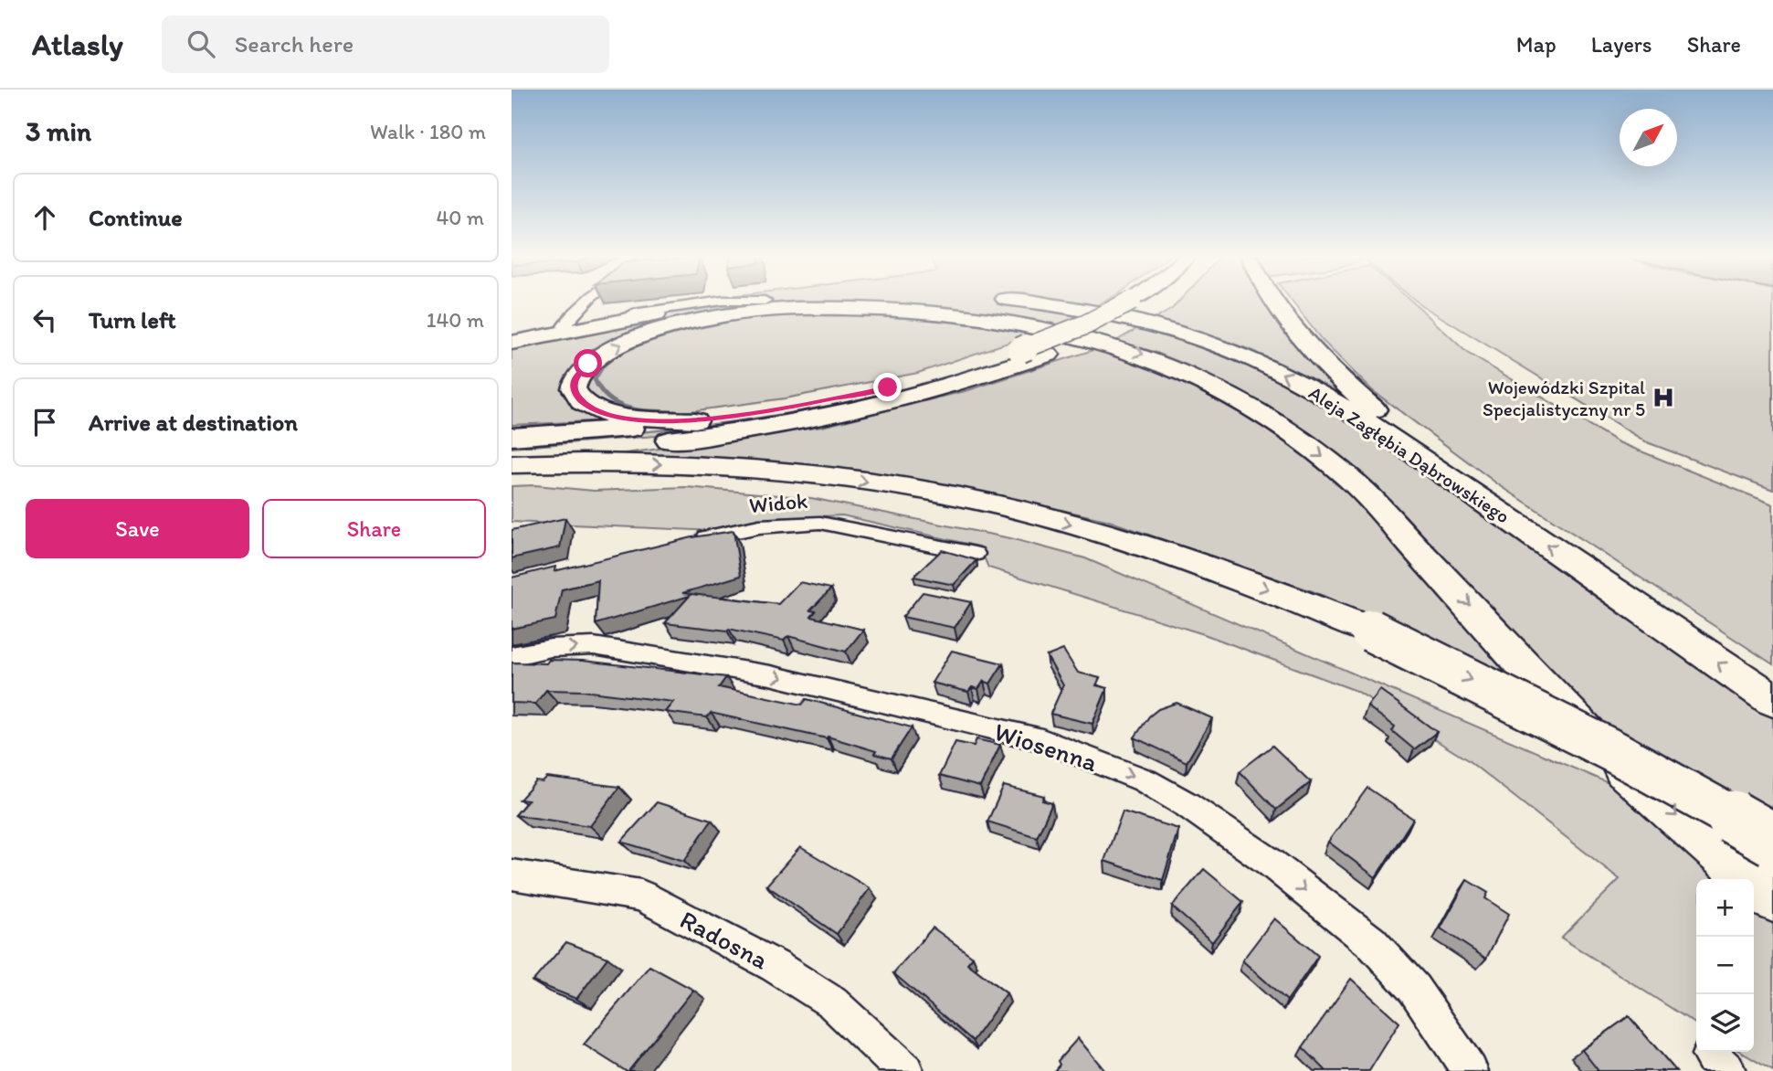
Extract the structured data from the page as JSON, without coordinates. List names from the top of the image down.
{
  "streets": {
    "main road": ["Aleja Zagłębia Dąbrowskiego"],
    "street": ["Widok", "Wiosenna", "Radosna"]
  },
  "one_way": ["Wiosenna"],
  "places": {
    "hospital": ["Wojewódzki Szpital Specjalistyczny nr 5"]
  },
  "north": "top right",
  "page": {
    "header": "Atlasly",
    "search": "Search here",
    "nav": ["Map", "Layers", "Share"],
    "heading": ["3 min", "Walk · 180 m"],
    "list": [
      ["Continue", "40 m"],
      ["Turn left", "140 m"],
      "Arrive at destination"
    ],
    "buttons": ["Save", "Share"],
    "map_buttons": ["+", "−"]
  }
}
